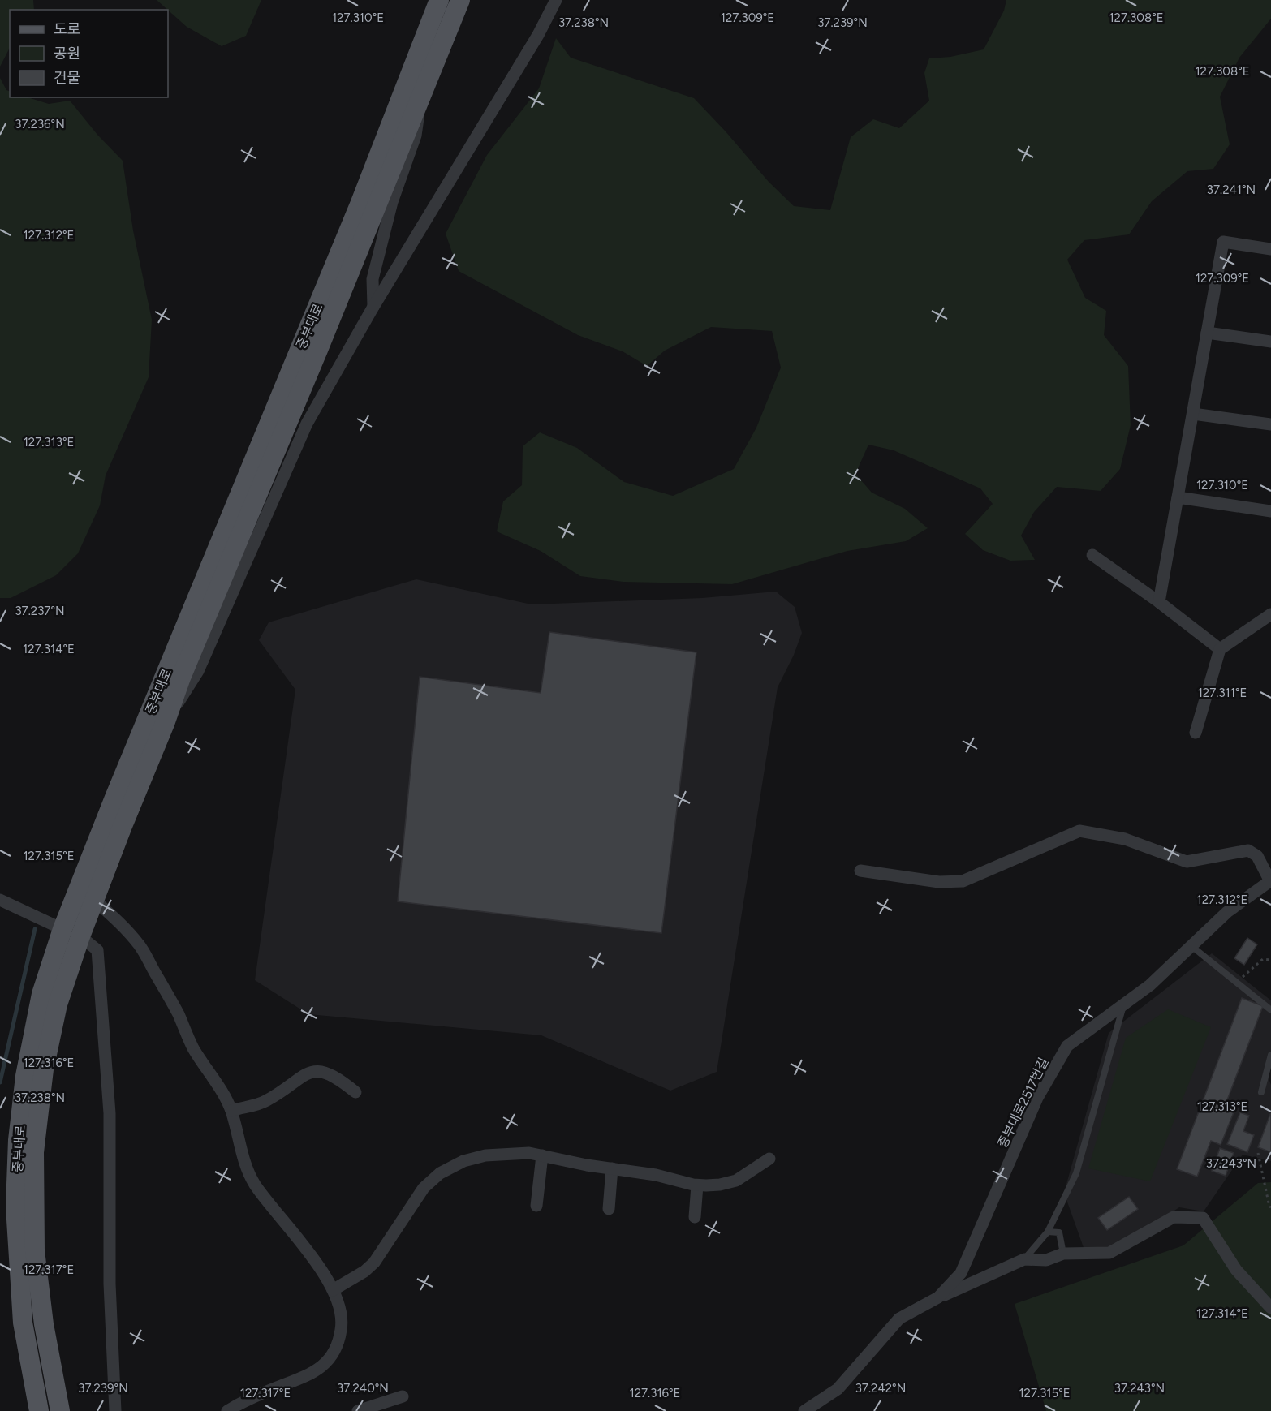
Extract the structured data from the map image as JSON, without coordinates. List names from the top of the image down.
{
  "streets": {
    "main road": ["중부대로"],
    "street": ["중부대로2517번길"]
  },
  "legend": ["도로", "공원", "건물"],
  "coordinates": [
    "127.310°E",
    "127.309°E",
    "127.308°E",
    "37.238°N",
    "37.239°N",
    "37.236°N",
    "37.241°N",
    "127.312°E",
    "127.313°E",
    "37.237°N",
    "127.314°E",
    "127.311°E",
    "127.315°E",
    "127.316°E",
    "37.243°N",
    "127.317°E",
    "37.240°N",
    "37.242°N"
  ]
}
